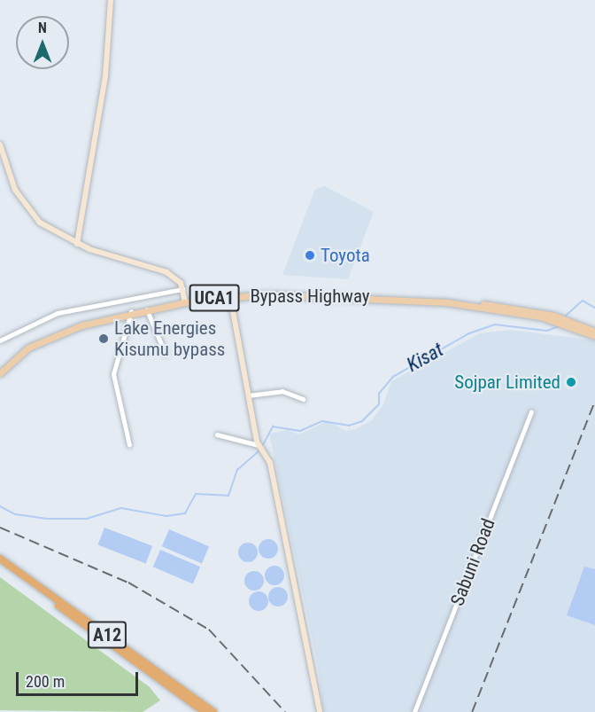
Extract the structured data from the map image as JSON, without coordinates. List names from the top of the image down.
{
  "streets": {
    "highway": ["A12"],
    "main road": ["Bypass Highway", "UCA1"],
    "street": ["Sabuni Road"]
  },
  "water": ["Kisat"],
  "places": ["Toyota", "Lake Energies Kisumu bypass", "Sojpar Limited"],
  "scale_bar": "200 m",
  "north": "top"
}
